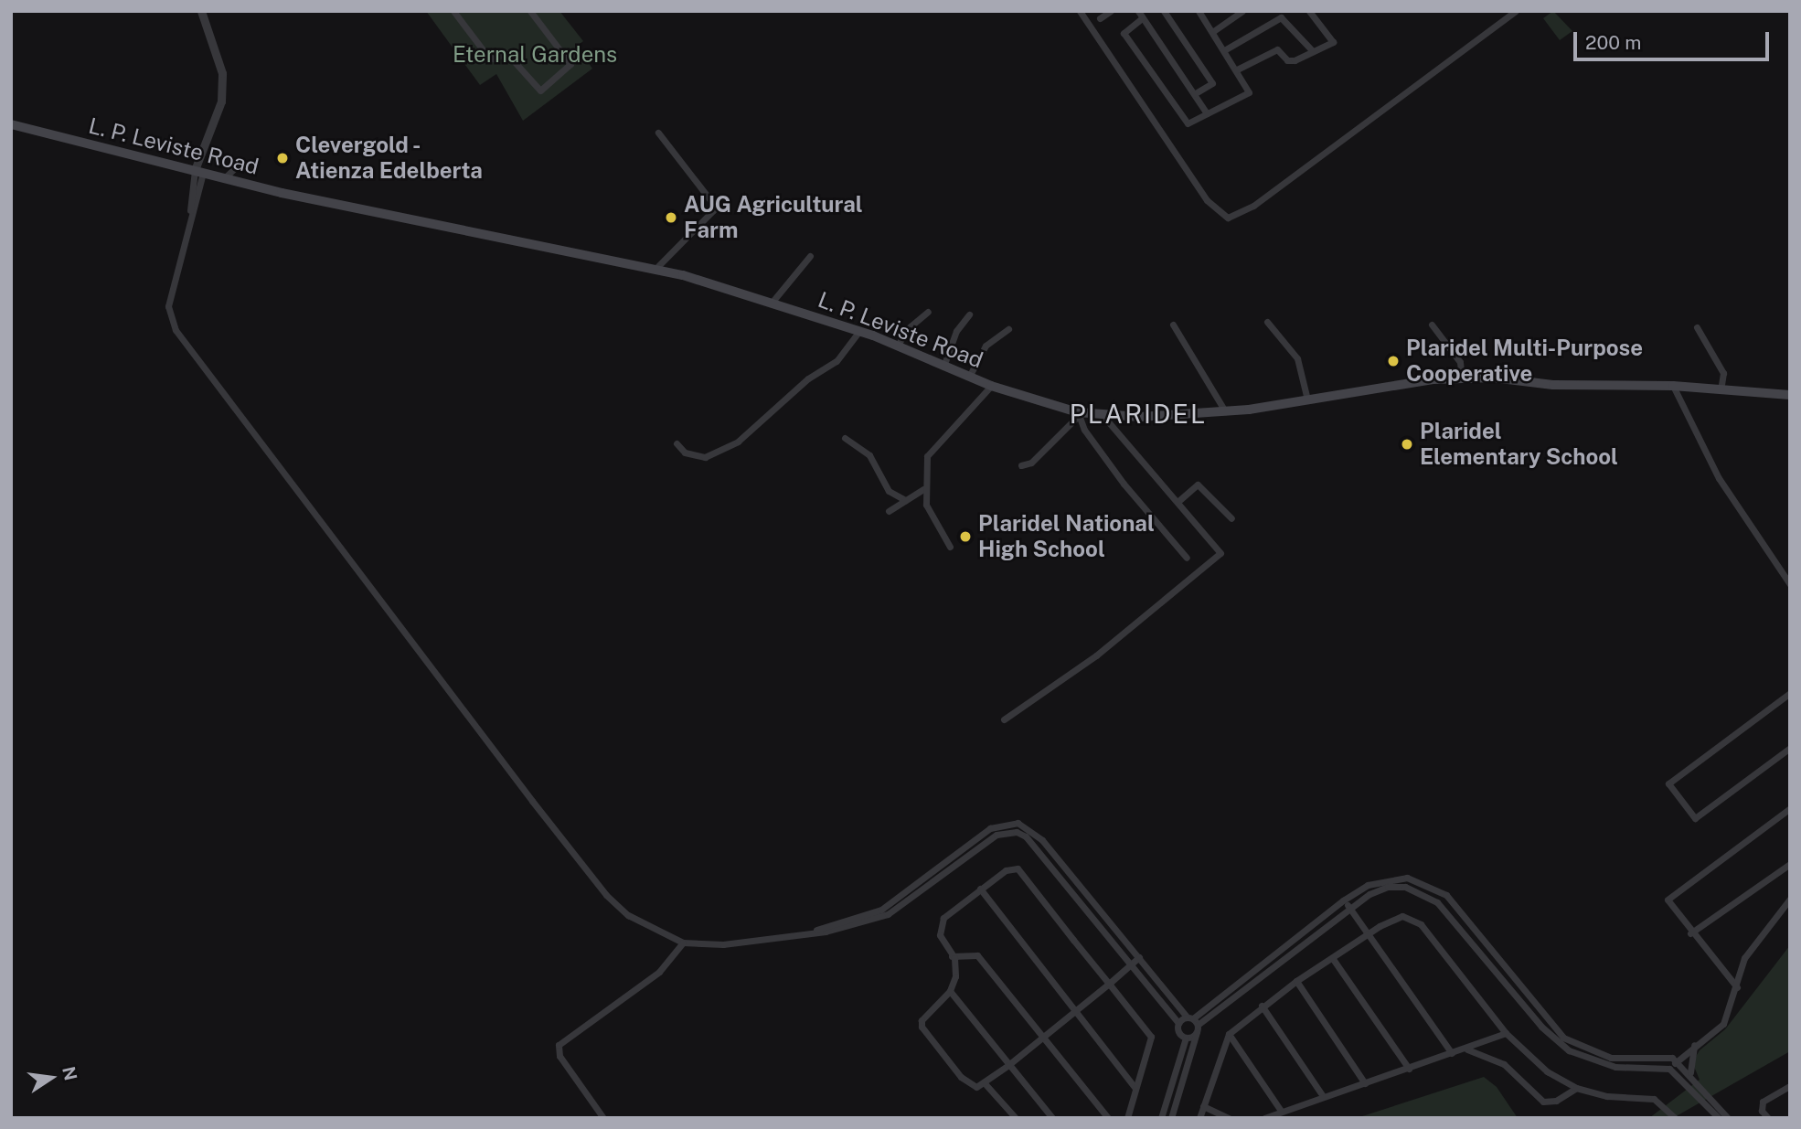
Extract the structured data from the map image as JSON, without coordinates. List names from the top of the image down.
{
  "streets": {
    "main road": ["L. P. Leviste Road"]
  },
  "districts": ["PLARIDEL"],
  "parks": ["Eternal Gardens"],
  "places": [
    "Clevergold - Atienza Edelberta",
    "AUG Agricultural Farm",
    "Plaridel Multi-Purpose Cooperative",
    "Plaridel Elementary School",
    "Plaridel National High School"
  ],
  "scale_bar": "200 m",
  "north": "right"
}
